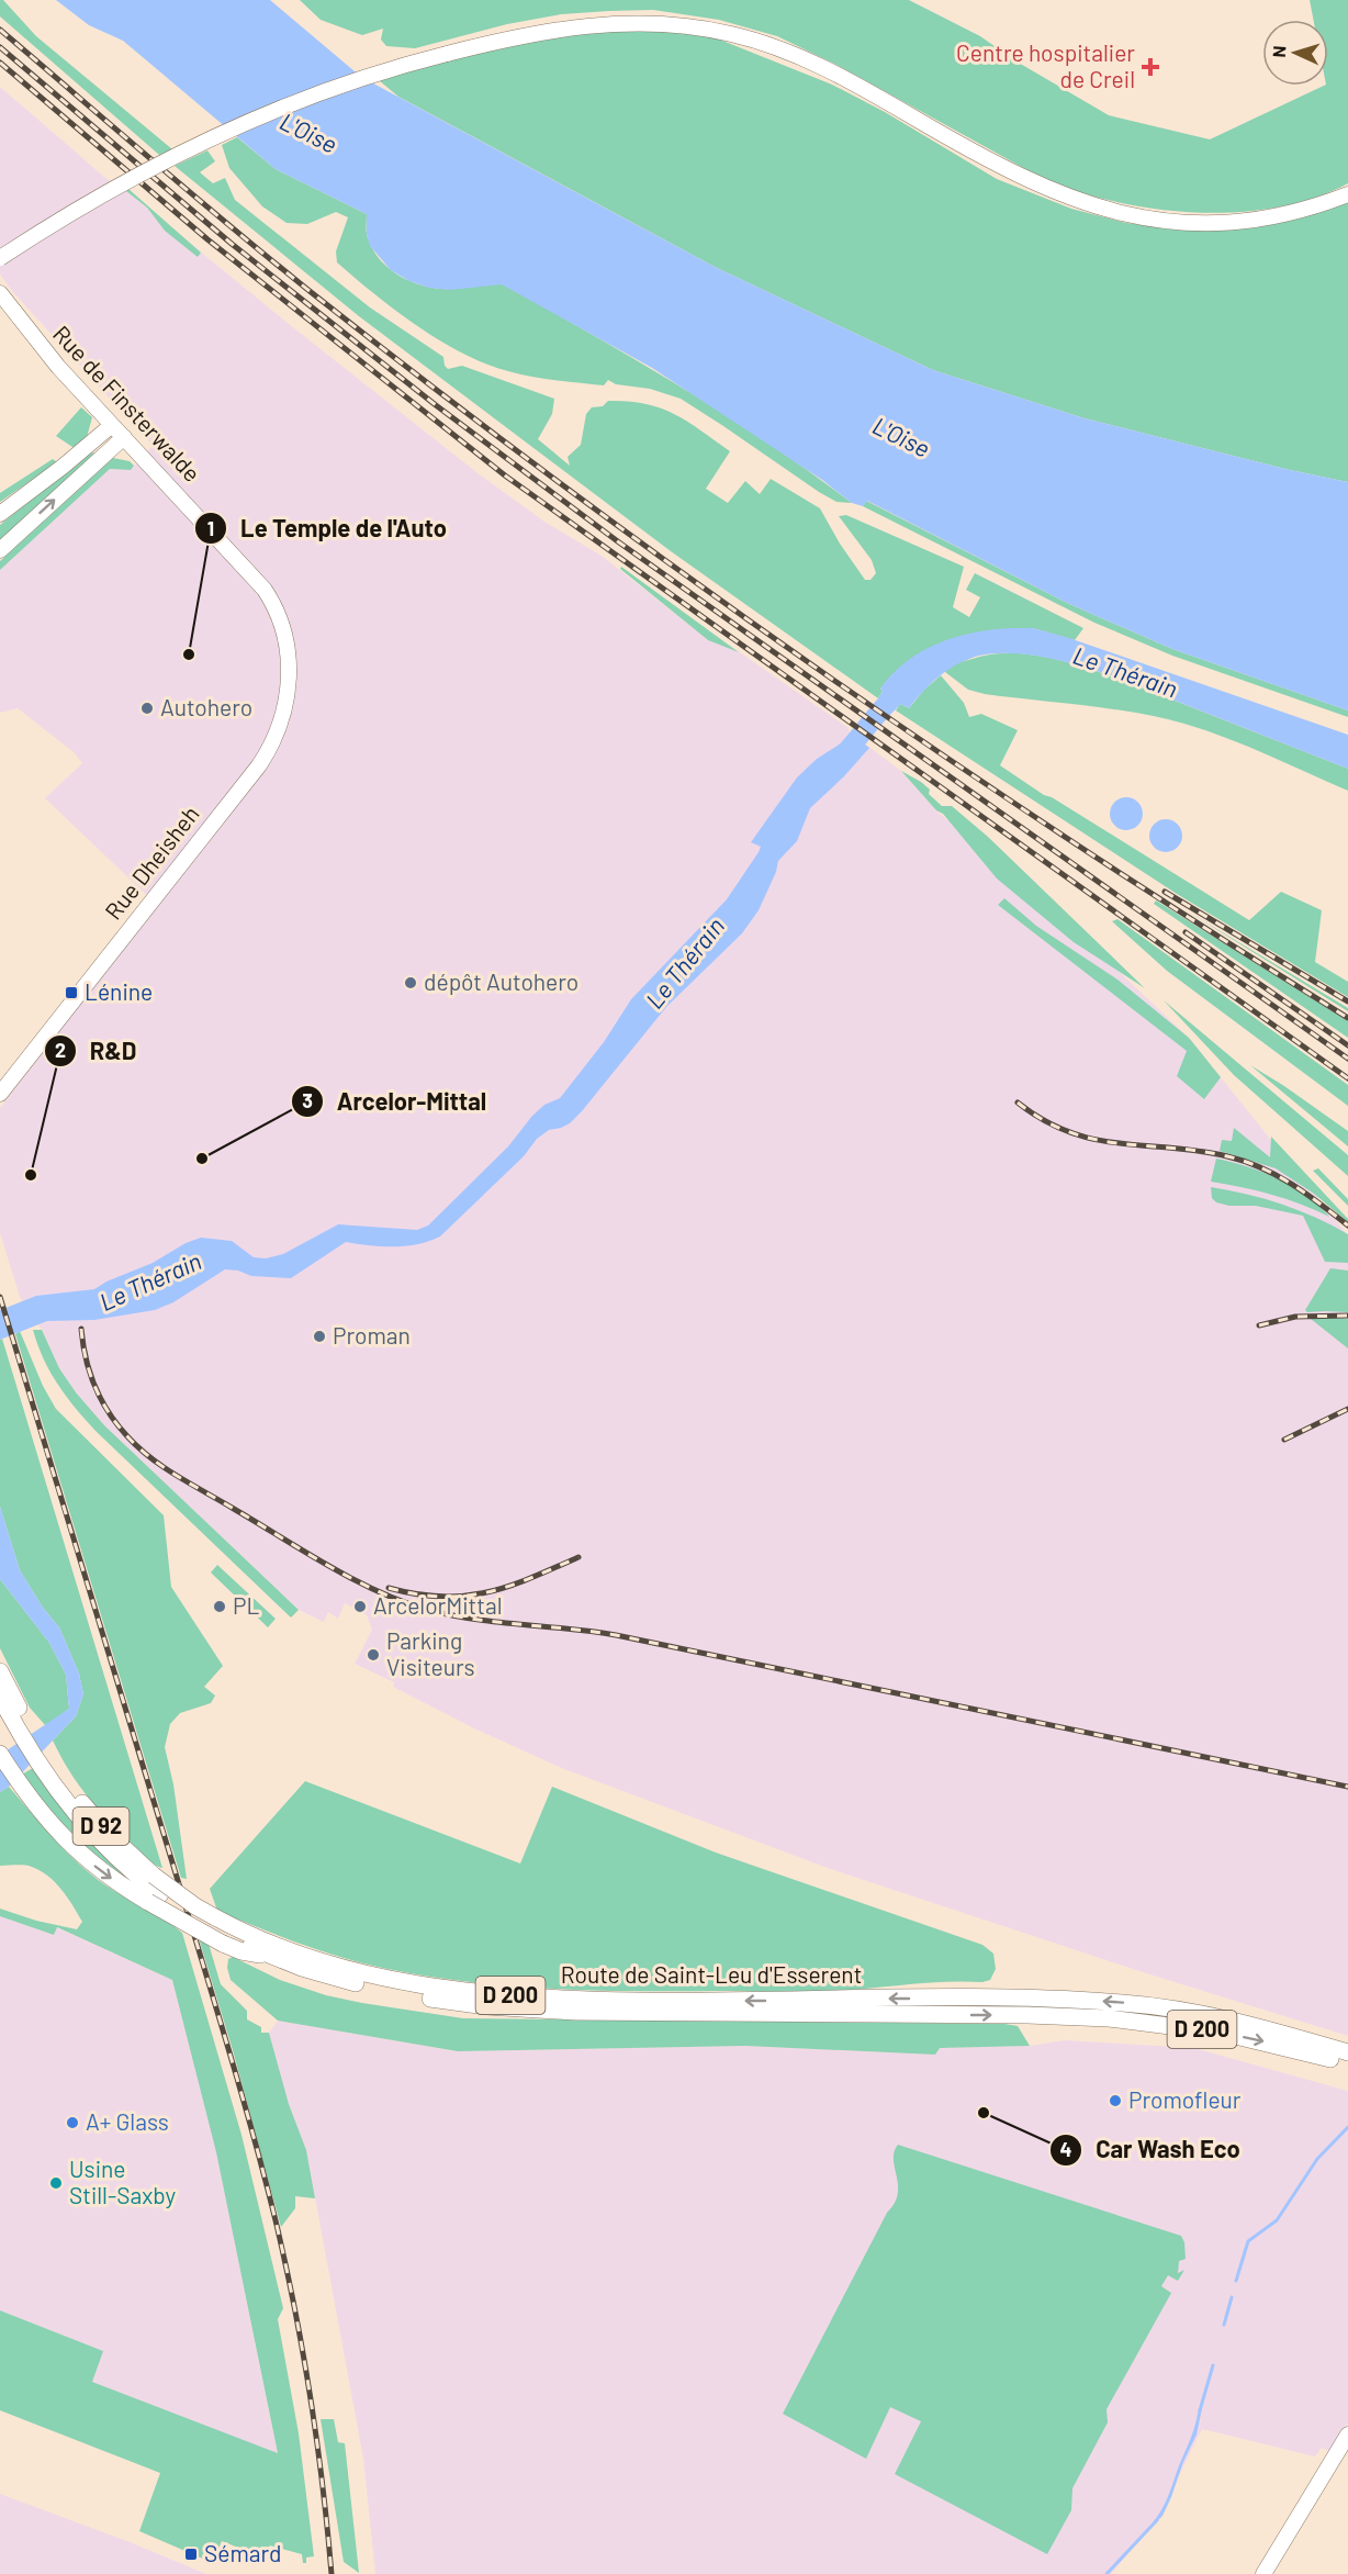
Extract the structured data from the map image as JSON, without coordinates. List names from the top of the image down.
{
  "streets": {
    "main road": [
      "Rue de Finsterwalde",
      "Rue Dheisheh",
      "D 92",
      "Route de Saint-Leu d'Esserent",
      "D 200"
    ]
  },
  "crossings": [
    ["Rue de Finsterwalde", "Rue Dheisheh"],
    ["Route de Saint-Leu d'Esserent", "D 200"]
  ],
  "water": ["L'Oise", "Le Thérain"],
  "places": {
    "health": ["Centre hospitalier de Creil"],
    "other": [
      "Le Temple de l'Auto",
      "Autohero",
      "dépôt Autohero",
      "Arcelor-Mittal",
      "R&D",
      "Proman",
      "PL",
      "ArcelorMittal",
      "Parking Visiteurs",
      "Promofleur",
      "Car Wash Eco",
      "A+ Glass",
      "Usine Still-Saxby"
    ],
    "transit": ["Lénine", "Sémard"]
  },
  "north": "left"
}
